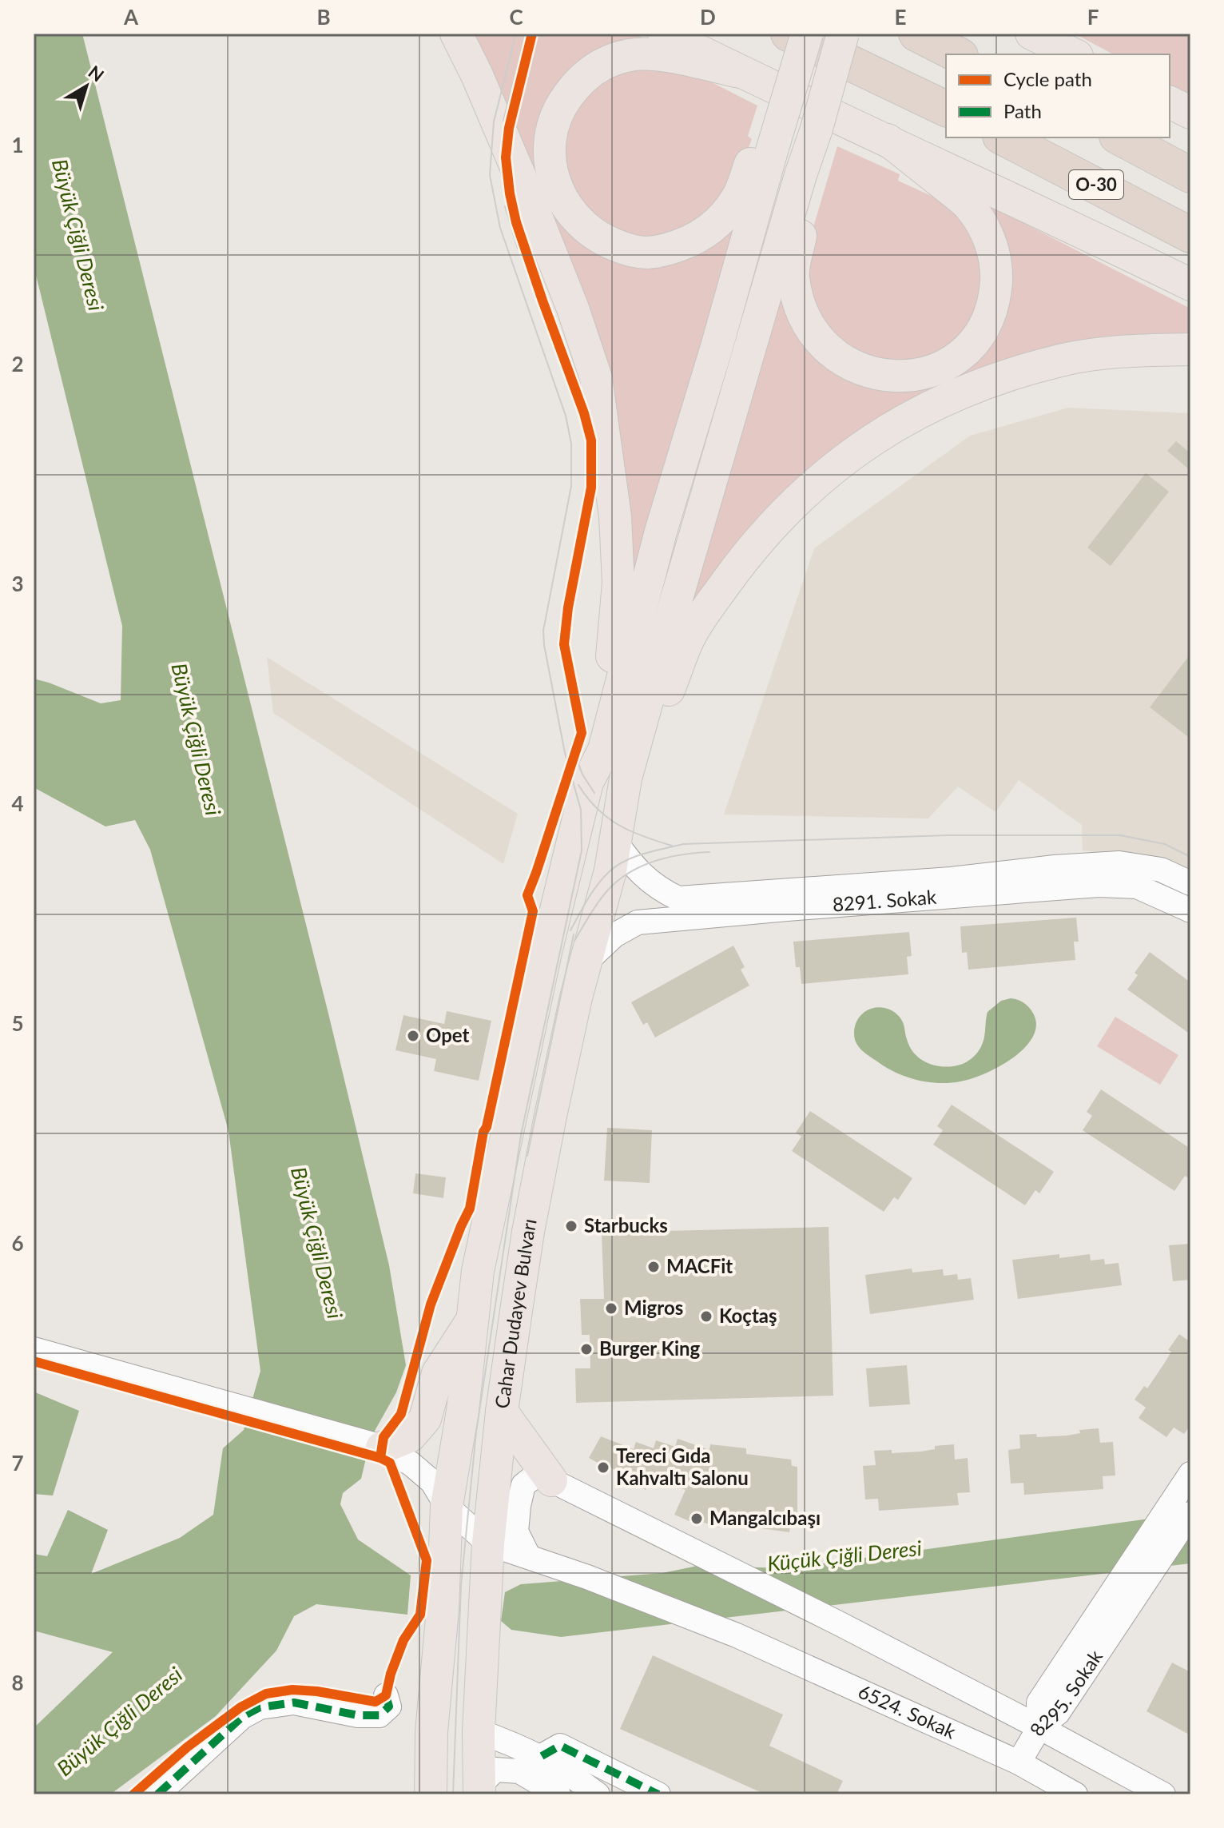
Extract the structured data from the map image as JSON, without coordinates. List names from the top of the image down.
{
  "streets": {
    "highway": ["O-30"],
    "main road": ["Cahar Dudayev Bulvarı"],
    "street": ["8291. Sokak", "8295. Sokak", "6524. Sokak"]
  },
  "crossings": [
    ["8291. Sokak", "Cahar Dudayev Bulvarı"],
    ["Cahar Dudayev Bulvarı", "6524. Sokak"]
  ],
  "water": ["Büyük Çiğli Deresi", "Küçük Çiğli Deresi"],
  "places": [
    "Opet",
    "Starbucks",
    "MACFit",
    "Migros",
    "Koçtaş",
    "Burger King",
    "Tereci Gıda Kahvaltı Salonu",
    "Mangalcıbaşı"
  ],
  "legend": ["Cycle path", "Path"],
  "north": "top right",
  "grid": {
    "columns": [
      "A",
      "B",
      "C",
      "D",
      "E",
      "F"
    ],
    "rows": [
      "1",
      "2",
      "3",
      "4",
      "5",
      "6",
      "7",
      "8"
    ]
  }
}
